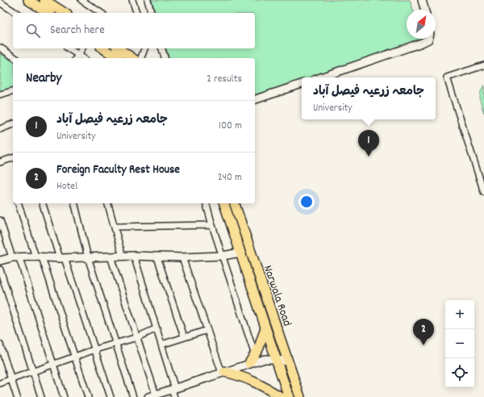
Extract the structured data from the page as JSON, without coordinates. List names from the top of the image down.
{
  "streets": {
    "main road": ["Narwala Road"]
  },
  "north": "top right",
  "page": {
    "search": "Search here",
    "heading": ["Nearby", "2 results"],
    "popup": ["جامعہ زرعیہ فیصل آباد", "University"],
    "list": [
      {
        "mark": "1",
        "name": "جامعہ زرعیہ فیصل آباد",
        "note": "University",
        "value": "100 m"
      },
      {
        "mark": "2",
        "name": "Foreign Faculty Rest House",
        "note": "Hotel",
        "value": "240 m"
      }
    ],
    "pins": ["1", "2"],
    "map_buttons": ["+", "−"]
  }
}
